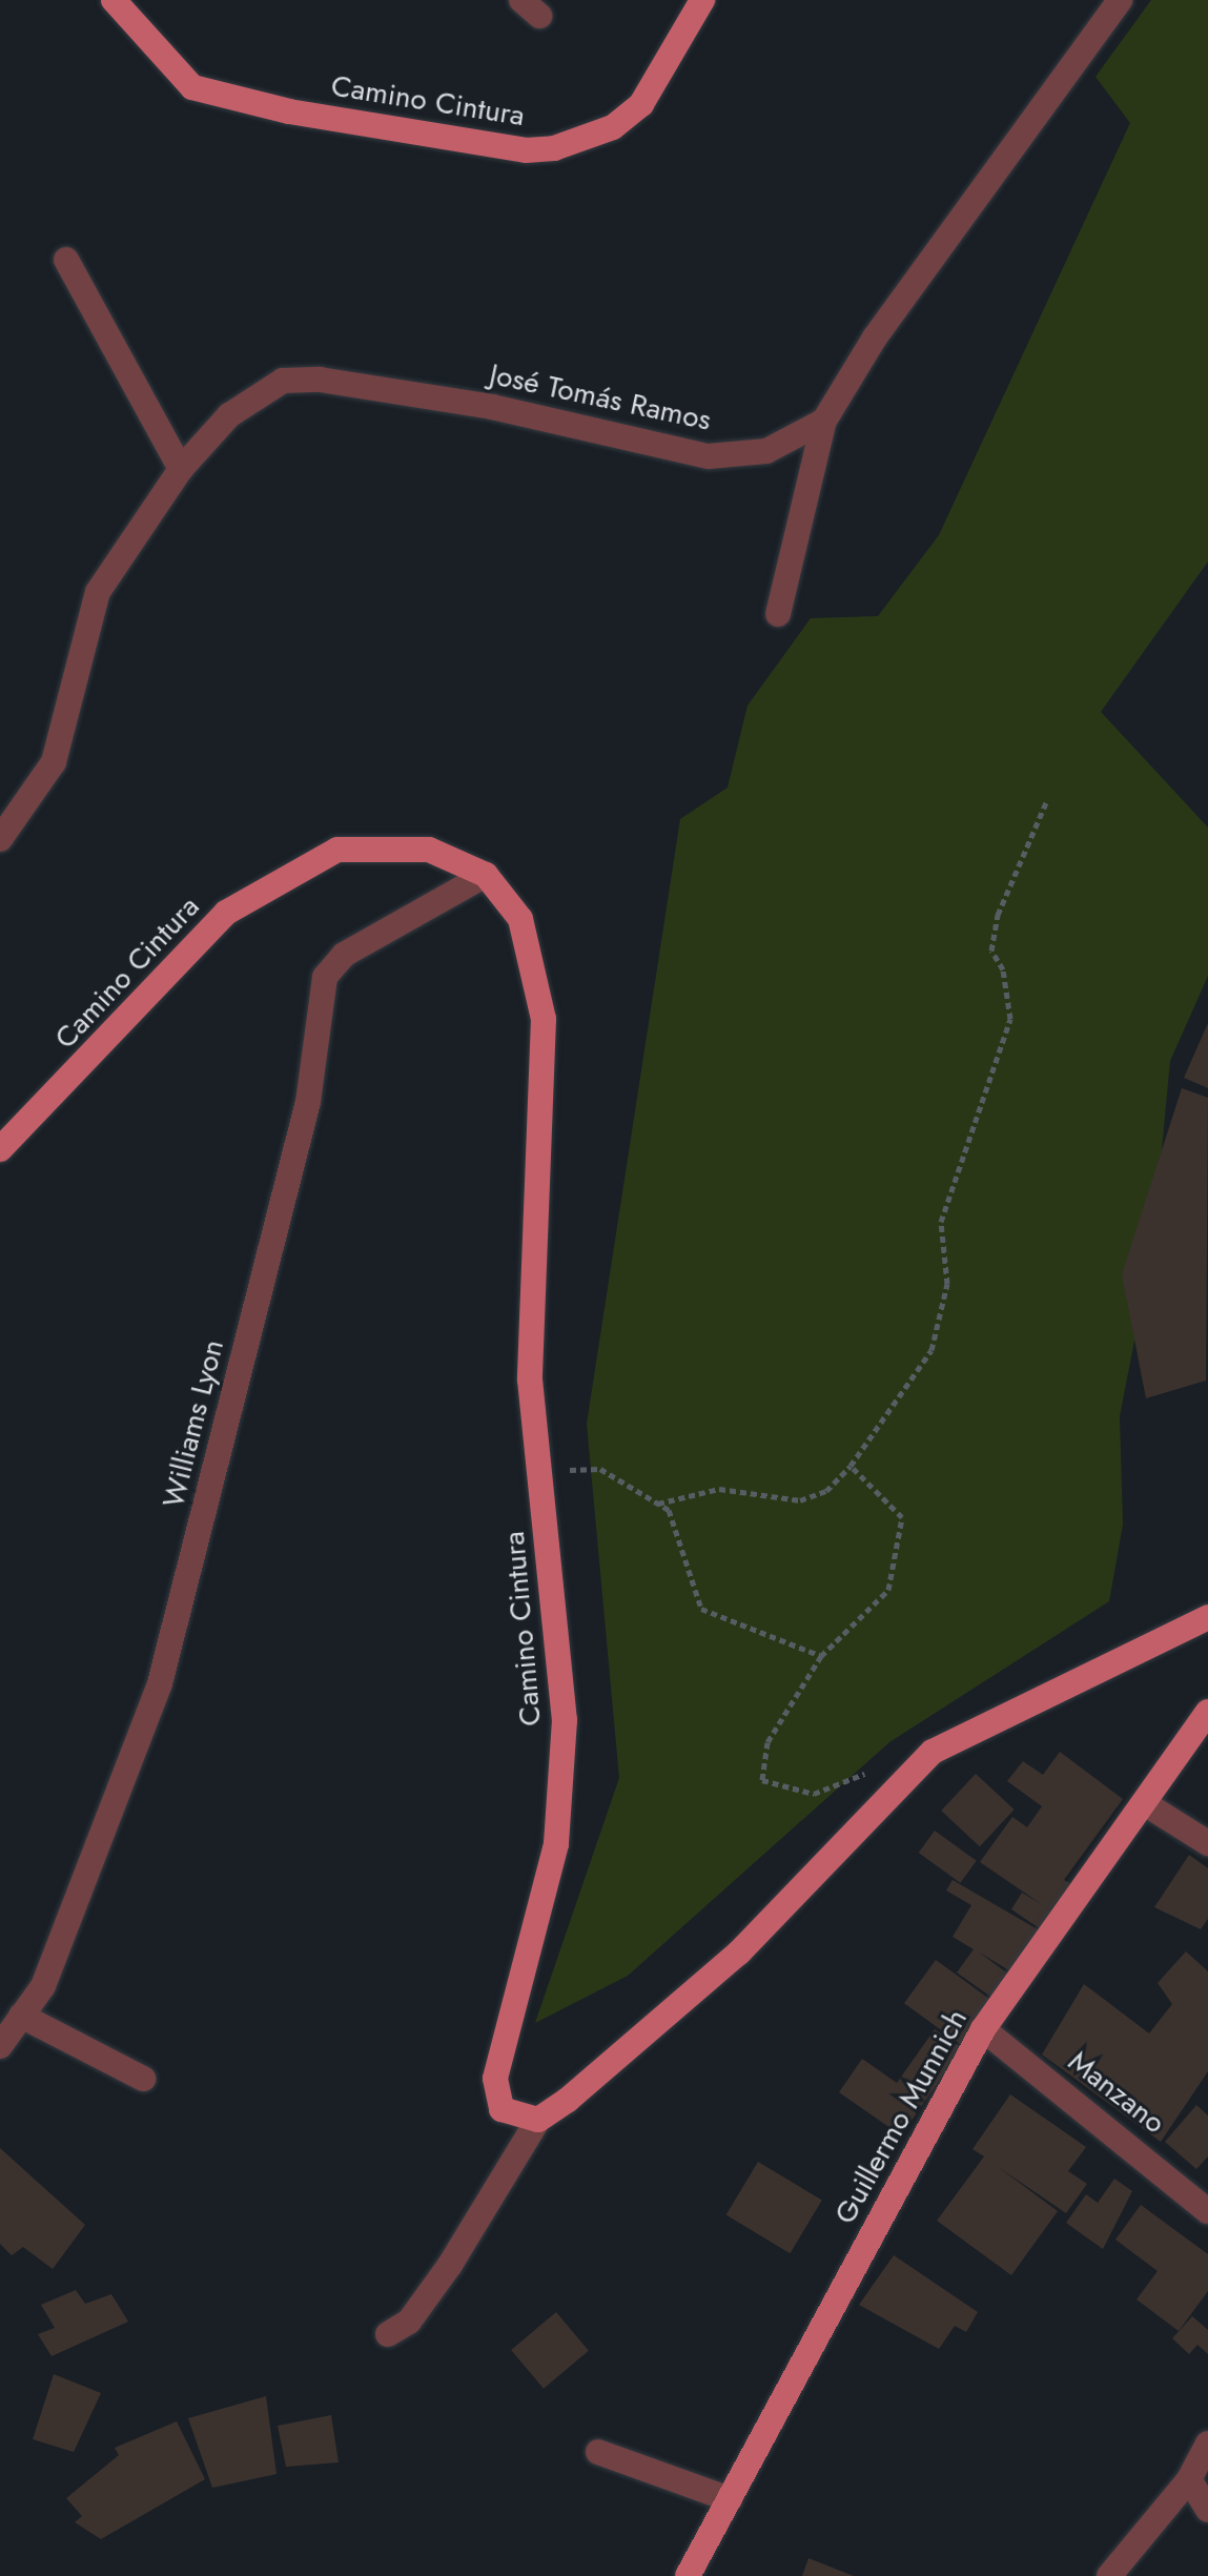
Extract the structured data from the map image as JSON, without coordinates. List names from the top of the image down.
{
  "streets": {
    "main road": ["Camino Cintura", "Guillermo Munnich"],
    "street": ["José Tomás Ramos", "Williams Lyon", "Manzano"]
  },
  "crossings": [
    ["Camino Cintura", "Williams Lyon"],
    ["Manzano", "Guillermo Munnich"]
  ]
}
